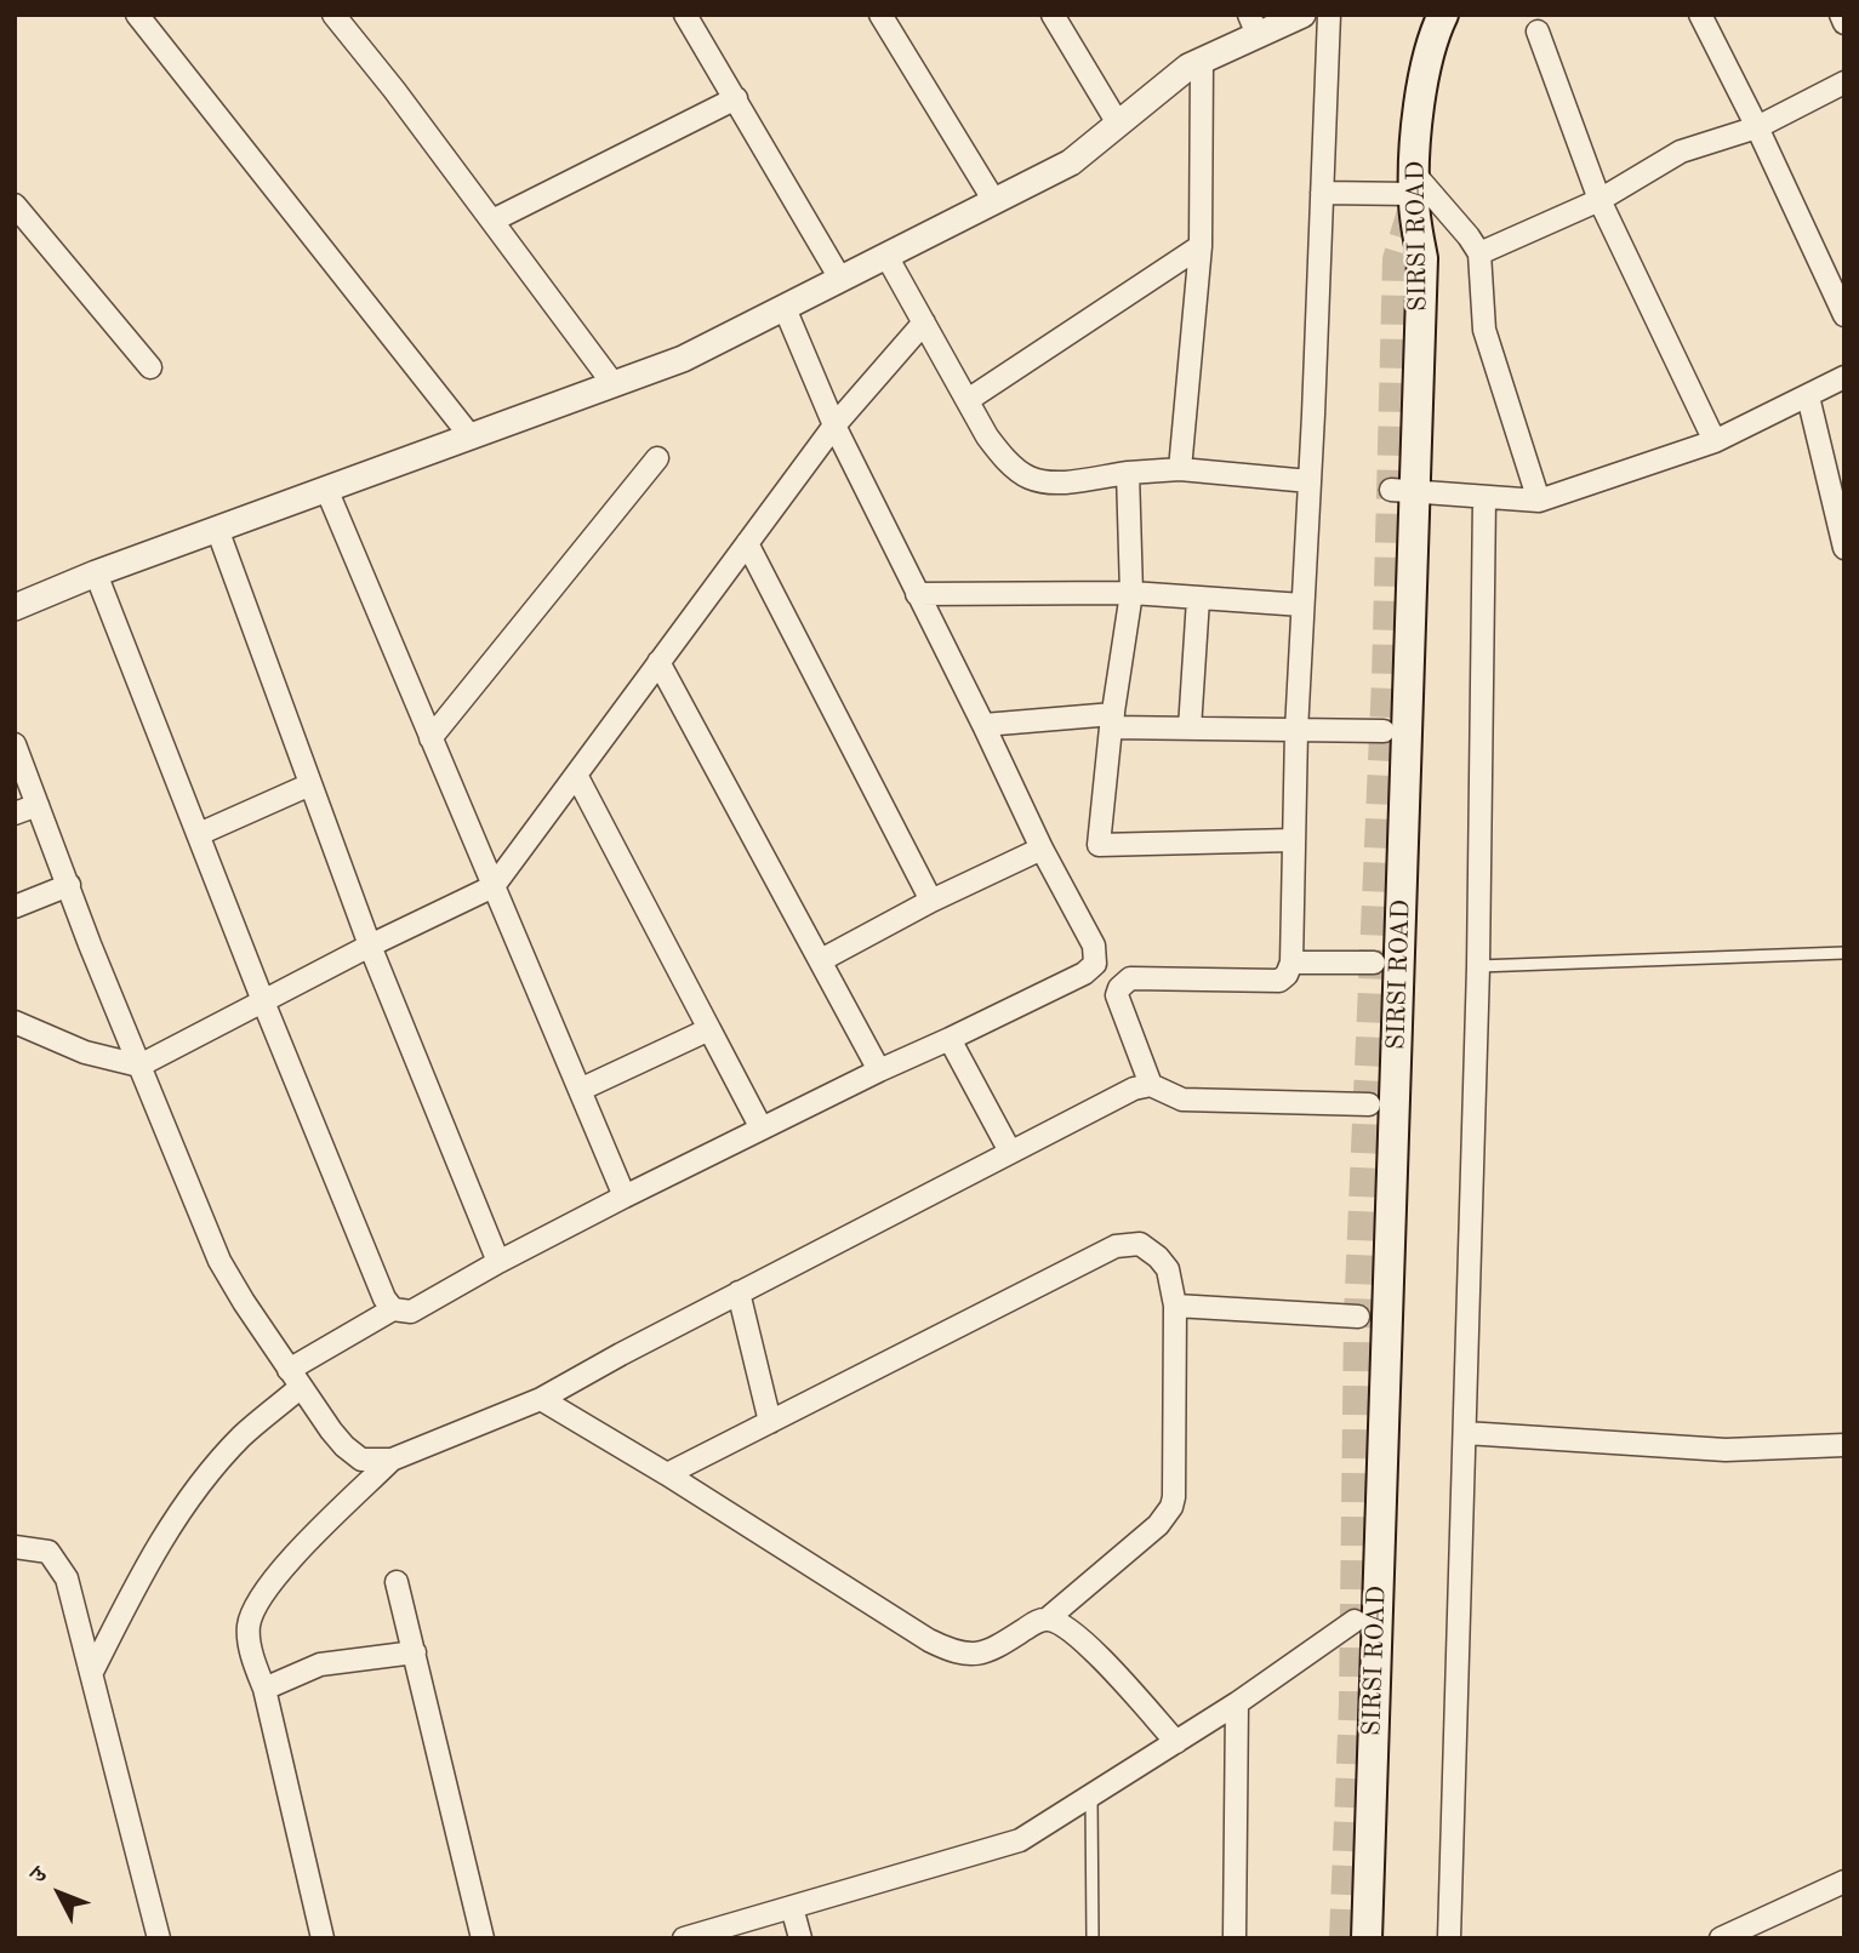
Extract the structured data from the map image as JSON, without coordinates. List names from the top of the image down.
{
  "streets": {
    "main road": ["SIRSI ROAD"]
  },
  "north": "top left"
}
